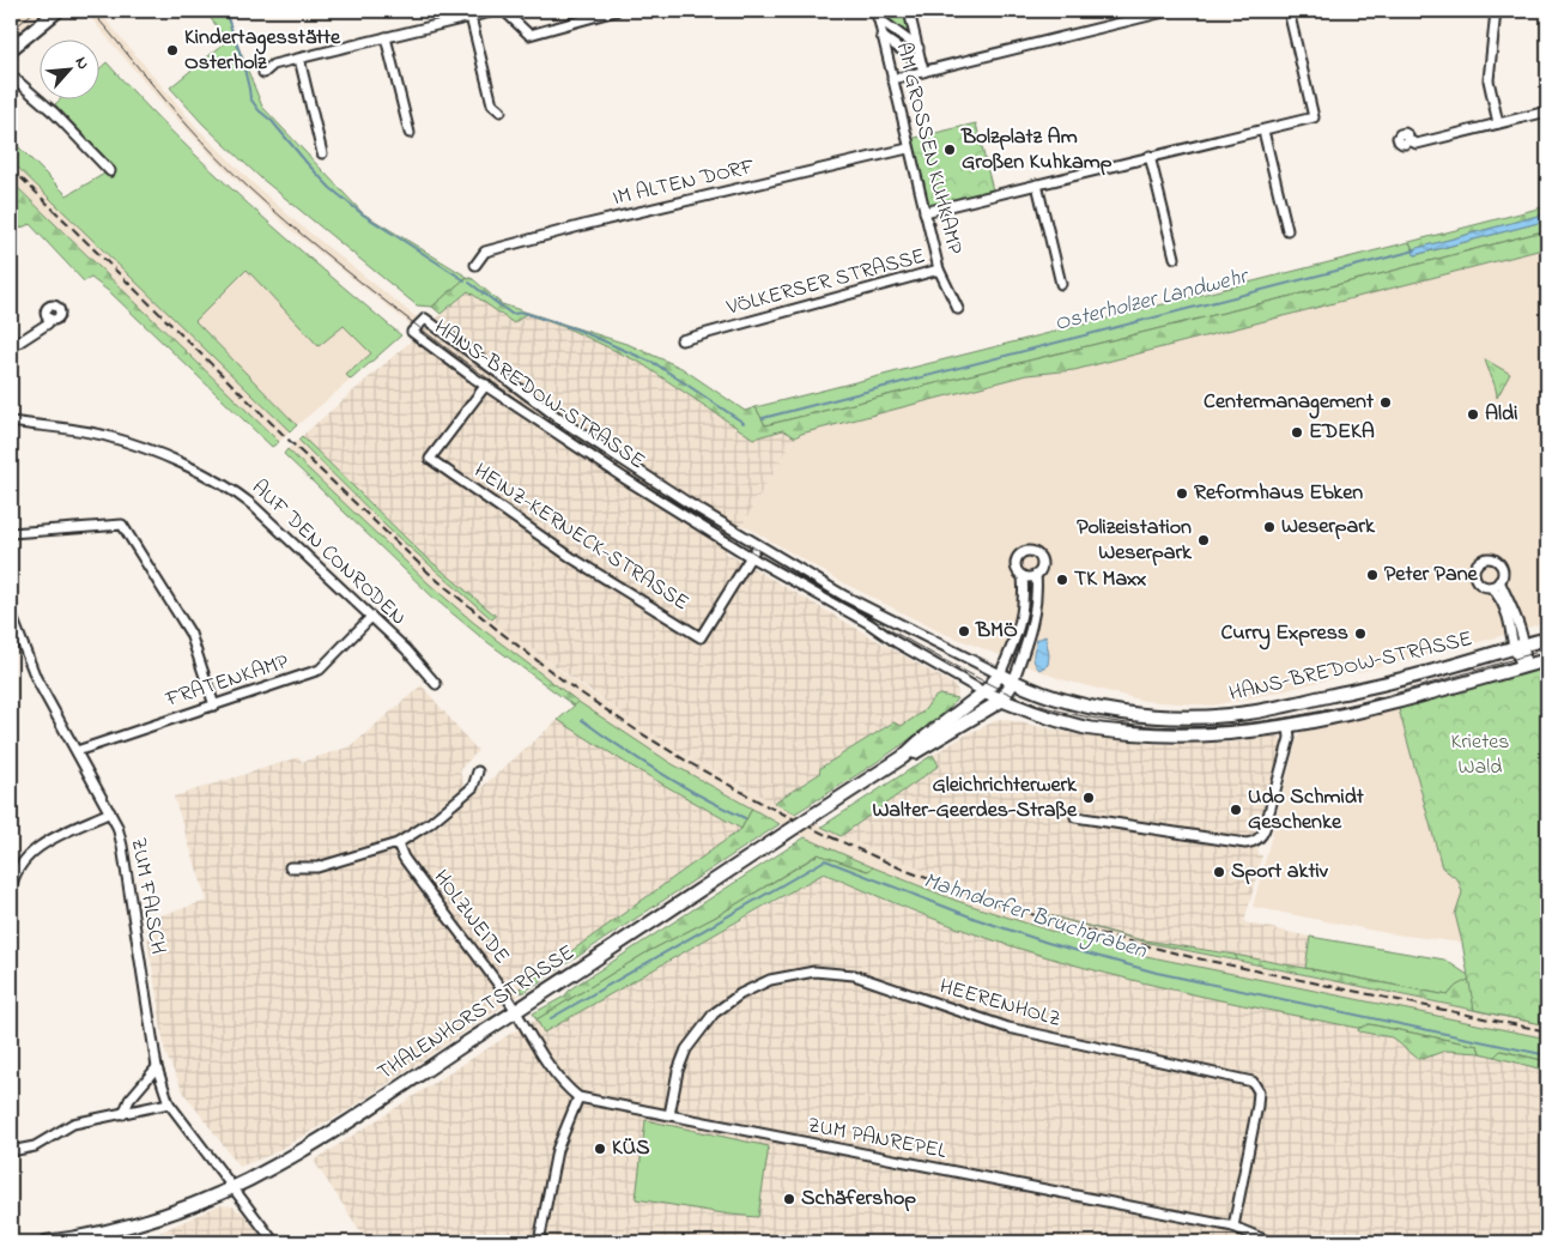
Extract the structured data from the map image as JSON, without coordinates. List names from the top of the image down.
{
  "streets": {
    "main road": ["HANS-BREDOW-STRASSE", "THALENHORSTSTRASSE"],
    "street": [
      "AM GROSSEN KUHKAMP",
      "IM ALTEN DORF",
      "VÖLKERSER STRASSE",
      "HEINZ-KERNECK-STRASSE",
      "AUF DEN CONRODEN",
      "FRATENKAMP",
      "ZUM FALSCH",
      "HOLZWEIDE",
      "HEERENHOLZ",
      "ZUM PANREPEL"
    ]
  },
  "crossings": [
    ["AM GROSSEN KUHKAMP", "IM ALTEN DORF"],
    ["AM GROSSEN KUHKAMP", "VÖLKERSER STRASSE"],
    ["HANS-BREDOW-STRASSE", "HEINZ-KERNECK-STRASSE"],
    ["HANS-BREDOW-STRASSE", "THALENHORSTSTRASSE"],
    ["AUF DEN CONRODEN", "FRATENKAMP"],
    ["FRATENKAMP", "ZUM FALSCH"],
    ["ZUM FALSCH", "THALENHORSTSTRASSE"],
    ["HOLZWEIDE", "THALENHORSTSTRASSE"],
    ["HEERENHOLZ", "ZUM PANREPEL"]
  ],
  "water": ["Osterholzer Landwehr", "Mahndorfer Bruchgraben"],
  "parks": ["Krietes Wald"],
  "places": [
    "Kindertagesstätte Osterholz",
    "Bolzplatz Am Großen Kuhkamp",
    "Centermanagement",
    "Aldi",
    "EDEKA",
    "Reformhaus Ebken",
    "Weserpark",
    "Polizeistation Weserpark",
    "Peter Pane",
    "TK Maxx",
    "BMÖ",
    "Curry Express",
    "Gleichrichterwerk Walter-Geerdes-Straße",
    "Udo Schmidt Geschenke",
    "Sport aktiv",
    "KÜS",
    "Schäfershop"
  ],
  "north": "top right"
}
